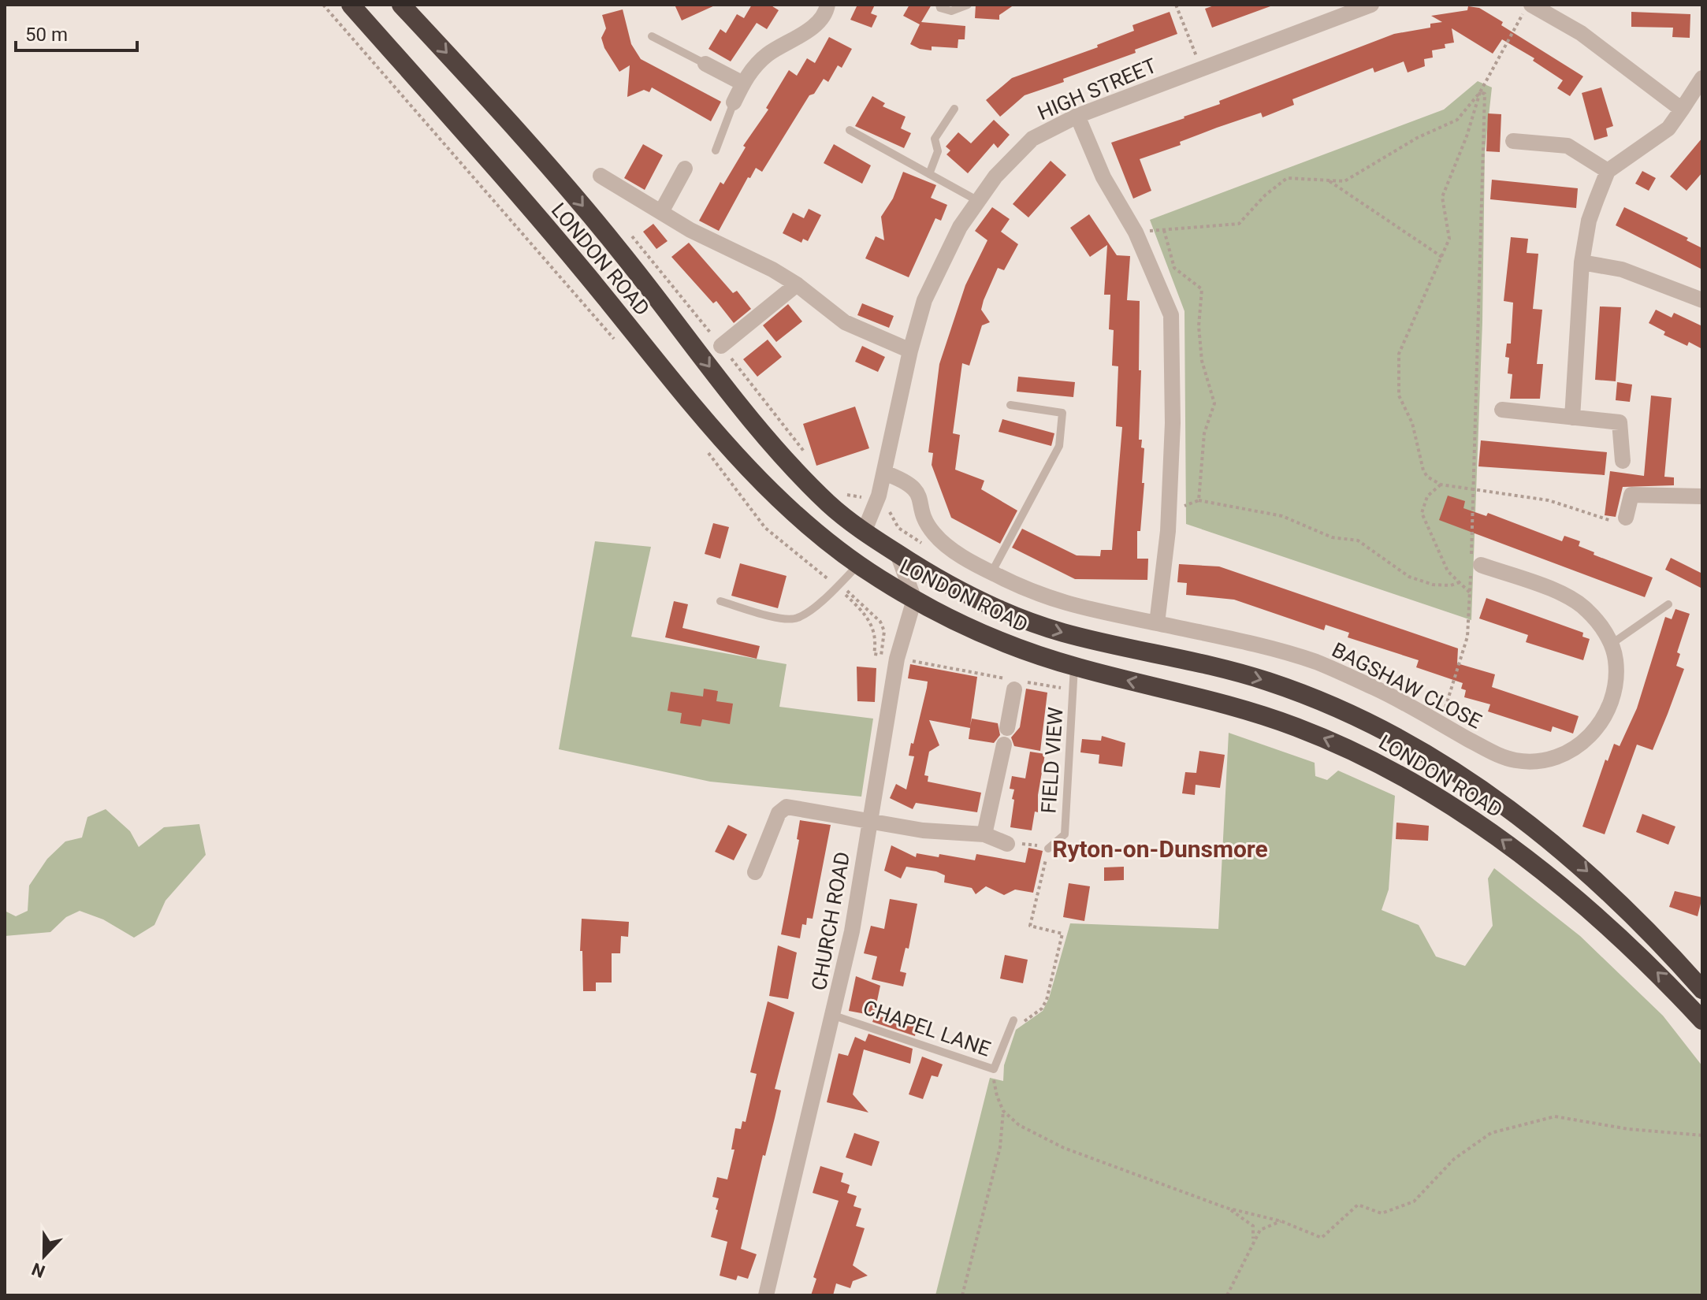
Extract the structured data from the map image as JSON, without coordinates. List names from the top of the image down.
{
  "streets": {
    "highway": ["LONDON ROAD"],
    "street": ["HIGH STREET", "BAGSHAW CLOSE", "CHURCH ROAD"],
    "lane": ["FIELD VIEW", "CHAPEL LANE"]
  },
  "crossings": [
    ["HIGH STREET", "LONDON ROAD"],
    ["HIGH STREET", "BAGSHAW CLOSE"],
    ["LONDON ROAD", "FIELD VIEW"],
    ["LONDON ROAD", "CHURCH ROAD"],
    ["CHURCH ROAD", "CHAPEL LANE"]
  ],
  "districts": ["Ryton-on-Dunsmore"],
  "scale_bar": "50 m",
  "north": "bottom"
}
